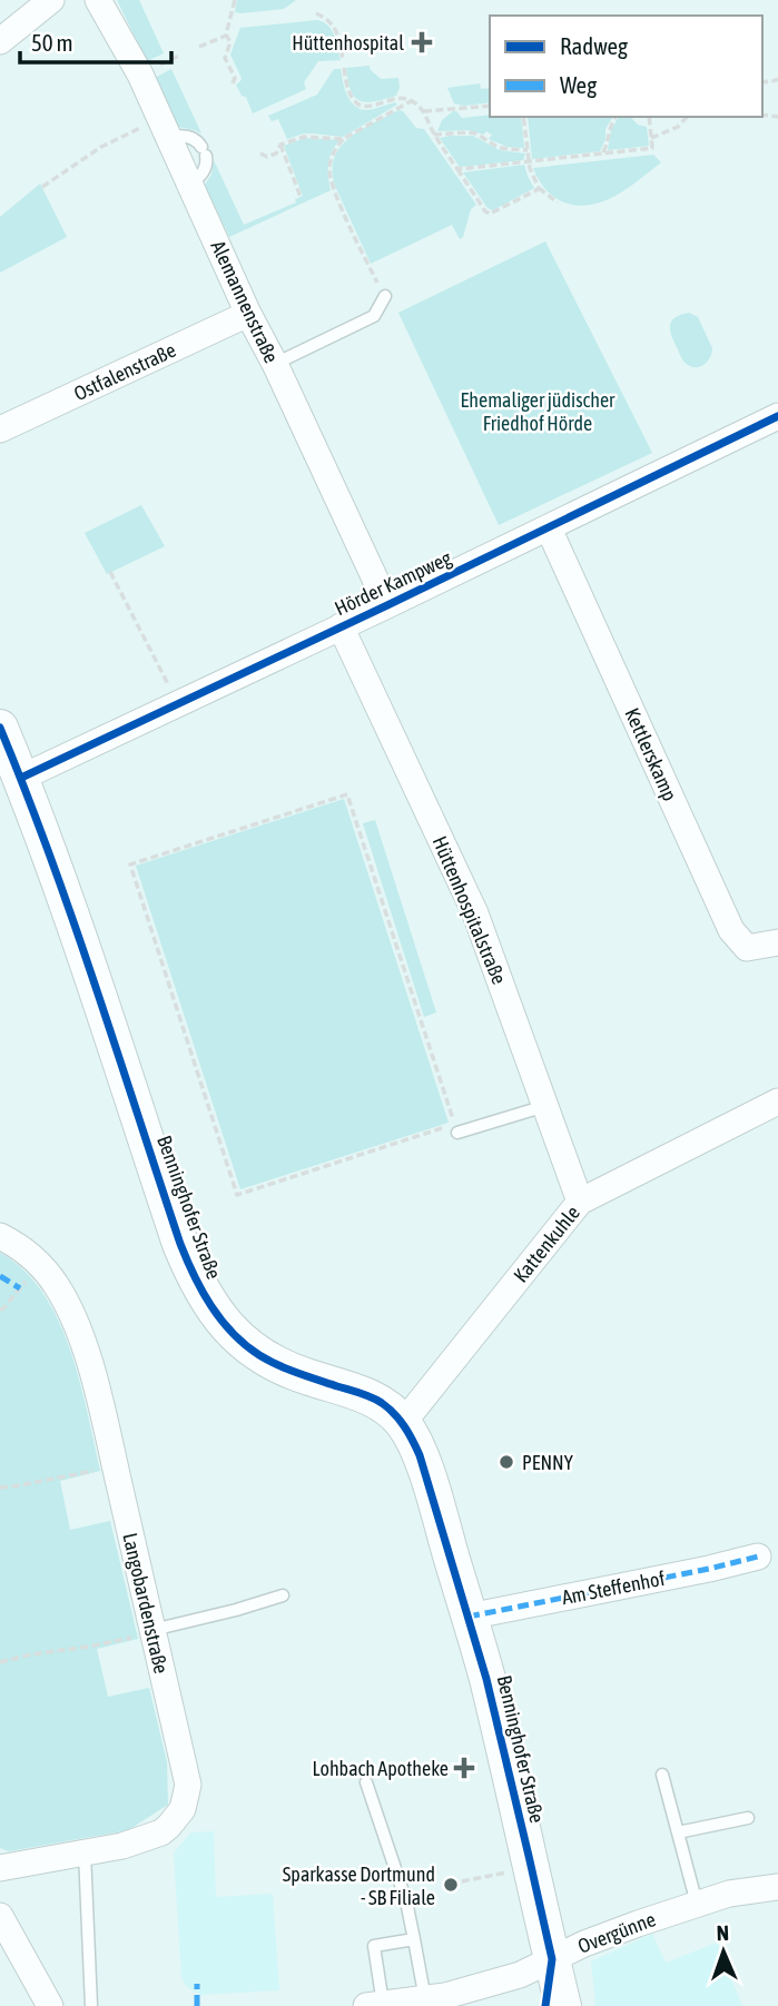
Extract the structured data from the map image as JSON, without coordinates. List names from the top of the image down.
{
  "streets": {
    "main road": ["Benninghofer Straße"],
    "street": [
      "Alemannenstraße",
      "Ostfalenstraße",
      "Hörder Kampweg",
      "Kettlerskamp",
      "Hüttenhospitalstraße",
      "Kattenkuhle",
      "Am Steffenhof",
      "Langobardenstraße",
      "Overgünne"
    ]
  },
  "crossings": [
    ["Alemannenstraße", "Ostfalenstraße"],
    ["Alemannenstraße", "Hörder Kampweg"],
    ["Hörder Kampweg", "Kettlerskamp"],
    ["Hörder Kampweg", "Hüttenhospitalstraße"],
    ["Hörder Kampweg", "Benninghofer Straße"],
    ["Hüttenhospitalstraße", "Kattenkuhle"],
    ["Benninghofer Straße", "Kattenkuhle"],
    ["Benninghofer Straße", "Am Steffenhof"],
    ["Benninghofer Straße", "Overgünne"]
  ],
  "parks": ["Ehemaliger jüdischer Friedhof Hörde"],
  "places": {
    "health": ["Hüttenhospital", "Lohbach Apotheke"],
    "other": ["PENNY", "Sparkasse Dortmund - SB Filiale"]
  },
  "legend": ["Radweg", "Weg"],
  "scale_bar": "50 m",
  "north": "top"
}
